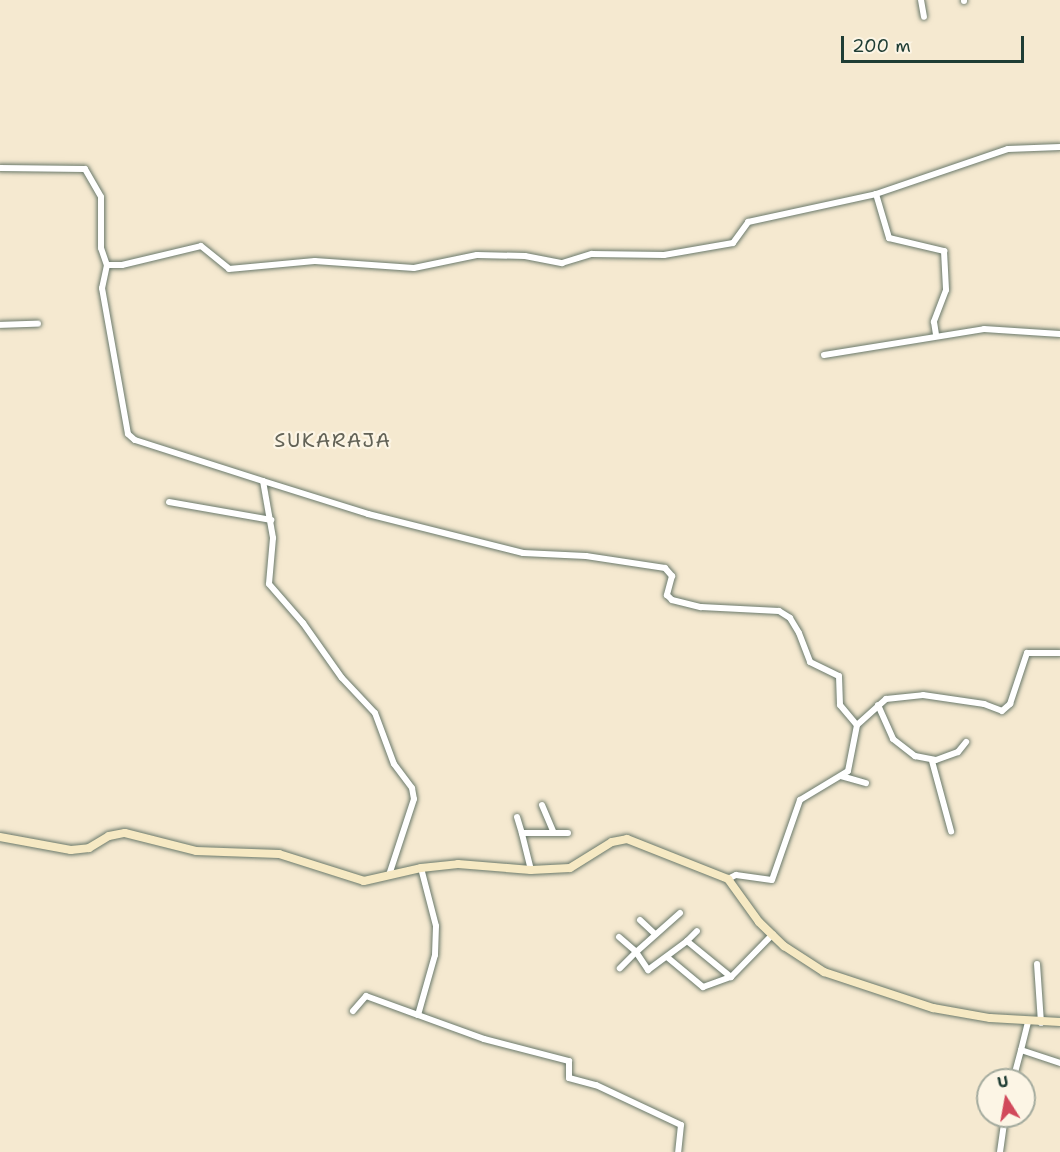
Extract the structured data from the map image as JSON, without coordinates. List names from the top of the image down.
{
  "districts": ["SUKARAJA"],
  "scale_bar": "200 m",
  "north": "top"
}
